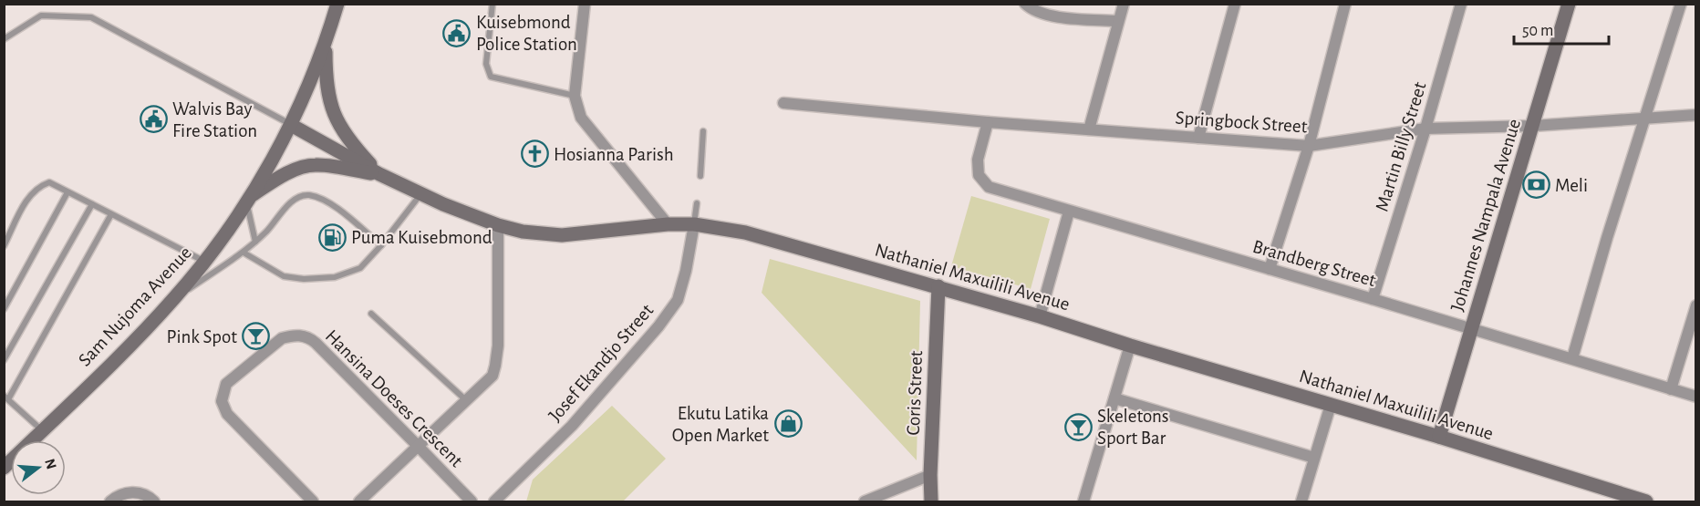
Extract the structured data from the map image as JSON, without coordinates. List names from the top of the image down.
{
  "streets": {
    "street": [
      "Springbock Street",
      "Martin Billy Street",
      "Johannes Nampala Avenue",
      "Brandberg Street",
      "Nathaniel Maxuilili Avenue",
      "Sam Nujoma Avenue",
      "Josef Ekandjo Street",
      "Coris Street",
      "Hansina Doeses Crescent"
    ]
  },
  "crossings": [
    ["Springbock Street", "Martin Billy Street"],
    ["Springbock Street", "Johannes Nampala Avenue"],
    ["Springbock Street", "Brandberg Street"],
    ["Martin Billy Street", "Brandberg Street"],
    ["Johannes Nampala Avenue", "Brandberg Street"],
    ["Johannes Nampala Avenue", "Nathaniel Maxuilili Avenue"],
    ["Nathaniel Maxuilili Avenue", "Sam Nujoma Avenue"],
    ["Nathaniel Maxuilili Avenue", "Josef Ekandjo Street"],
    ["Nathaniel Maxuilili Avenue", "Coris Street"]
  ],
  "places": {
    "public building": ["Kuisebmond Police Station", "Walvis Bay Fire Station"],
    "church": ["Hosianna Parish"],
    "bank": ["Meli"],
    "fuel station": ["Puma Kuisebmond"],
    "bar": ["Pink Spot", "Skeletons Sport Bar"],
    "shop": ["Ekutu Latika Open Market"]
  },
  "scale_bar": "50 m",
  "north": "right"
}
